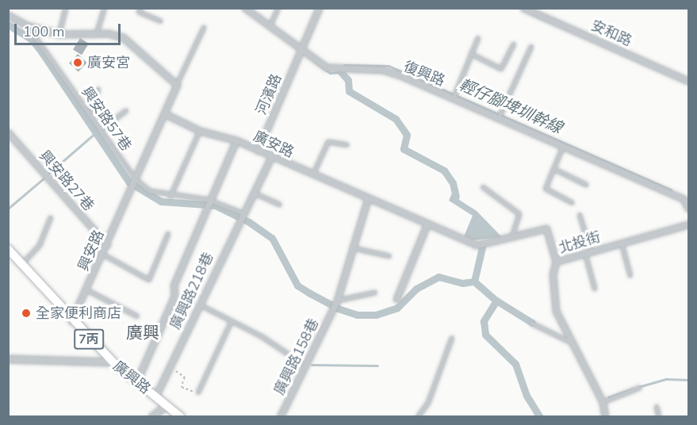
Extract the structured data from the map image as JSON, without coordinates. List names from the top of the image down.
{
  "streets": {
    "main road": ["7丙", "廣興路"],
    "street": [
      "安和路",
      "復興路",
      "河濱路",
      "廣安路",
      "興安路27巷",
      "北投街",
      "興安路",
      "廣興路218巷",
      "廣興路158巷"
    ],
    "lane": ["興安路57巷"]
  },
  "crossings": [
    ["復興路", "河濱路"],
    ["河濱路", "廣安路"],
    ["興安路57巷", "興安路"],
    ["廣安路", "北投街"],
    ["興安路27巷", "興安路"],
    ["興安路", "廣興路"],
    ["廣興路218巷", "廣興路"]
  ],
  "districts": ["廣興"],
  "water": ["輕仔腳埤圳幹線"],
  "places": ["廣安宮", "全家便利商店"],
  "scale_bar": "100 m"
}
